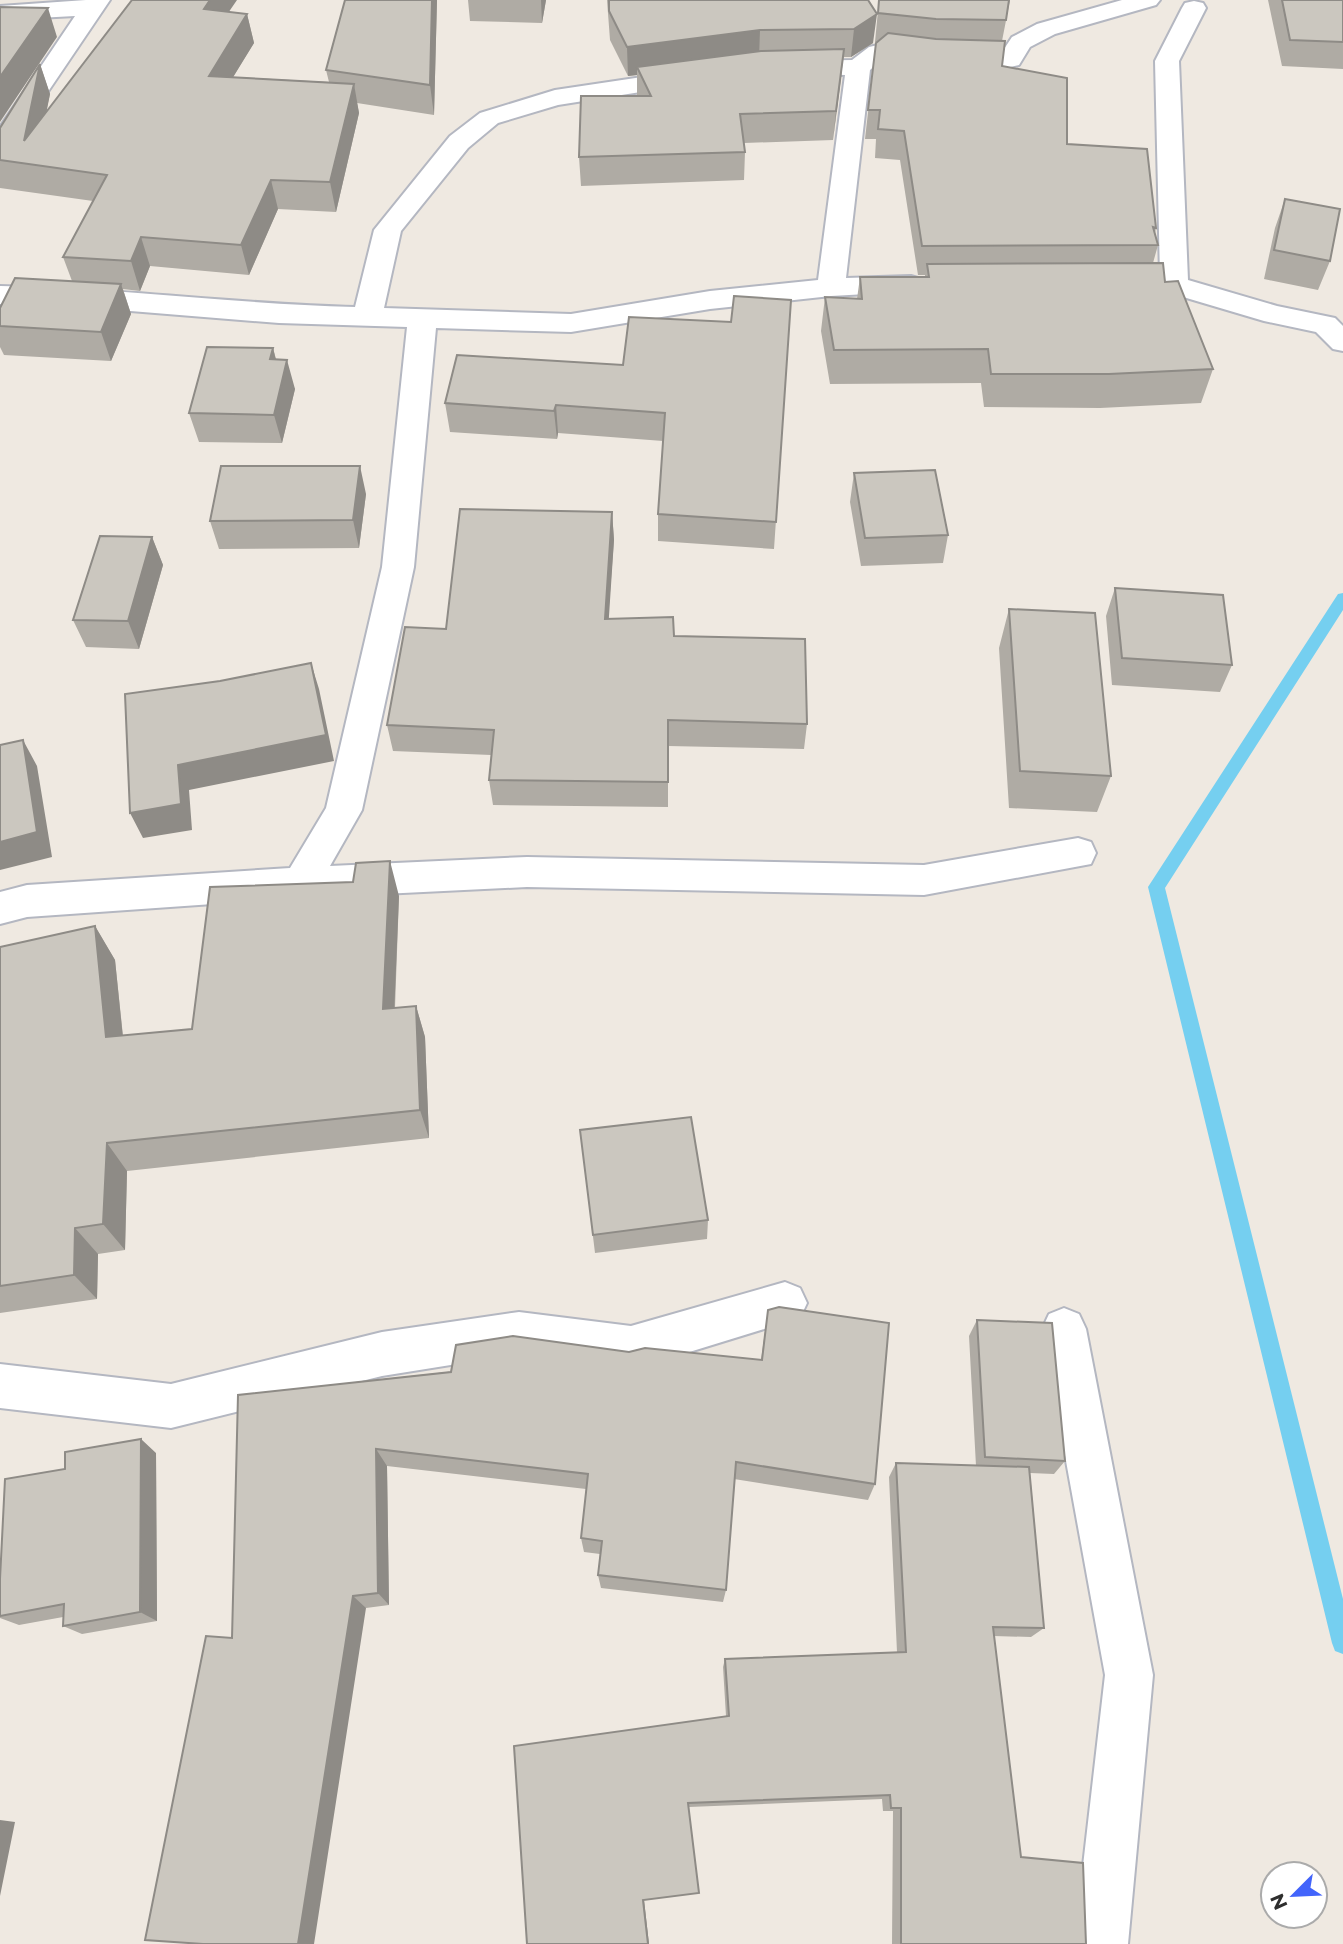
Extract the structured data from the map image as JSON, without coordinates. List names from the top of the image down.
{
  "north": "bottom left"
}
